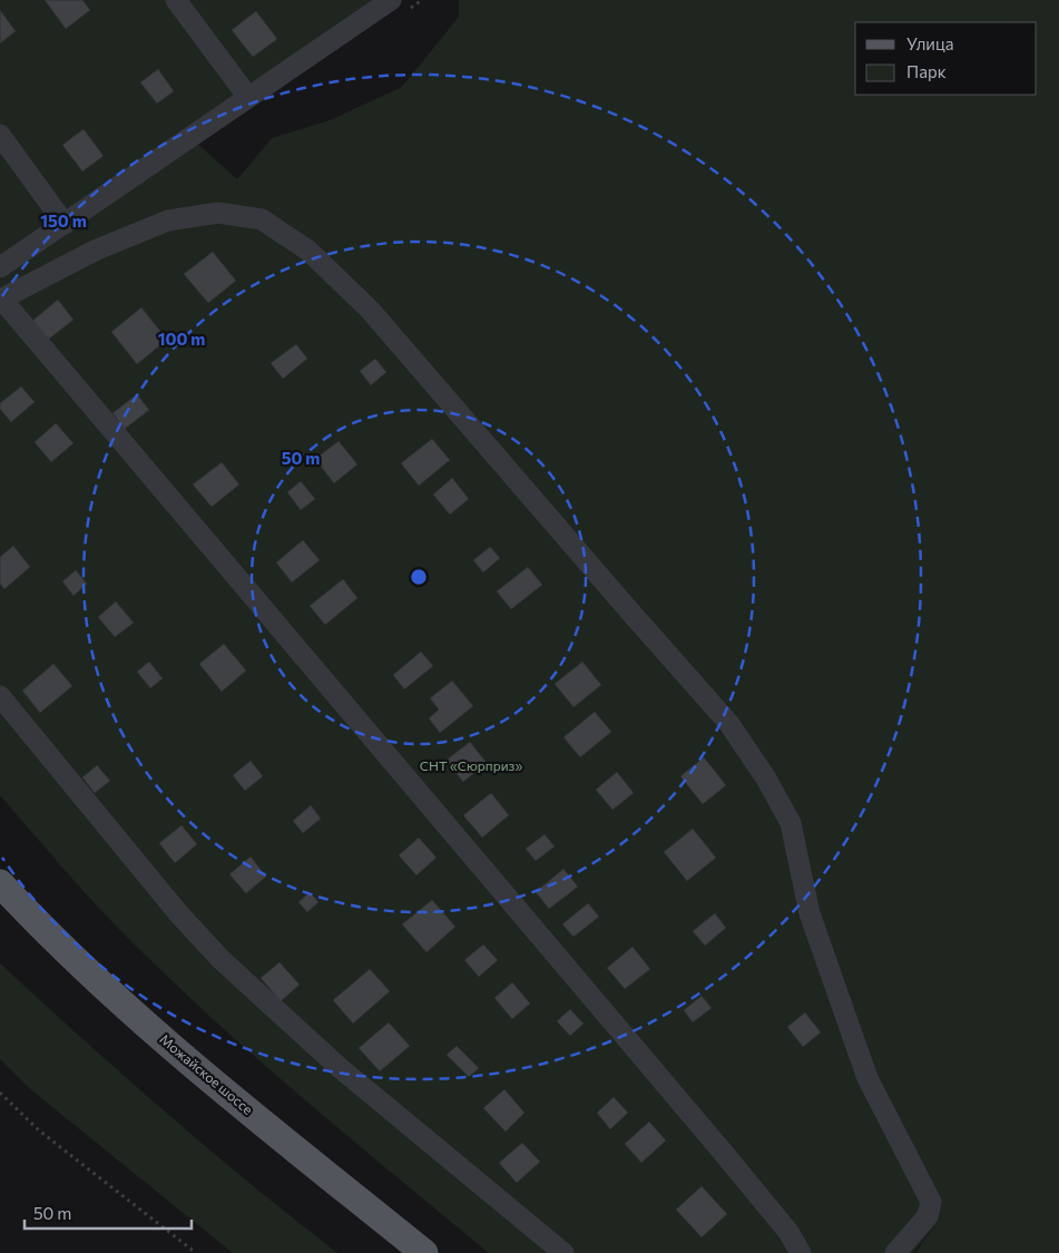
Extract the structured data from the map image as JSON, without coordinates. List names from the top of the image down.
{
  "streets": {
    "main road": ["Можайское шоссе"]
  },
  "parks": ["СНТ «Сюрприз»"],
  "legend": ["Улица", "Парк"],
  "scale_bar": "50 m",
  "rings": ["150 m", "100 m", "50 m"]
}
